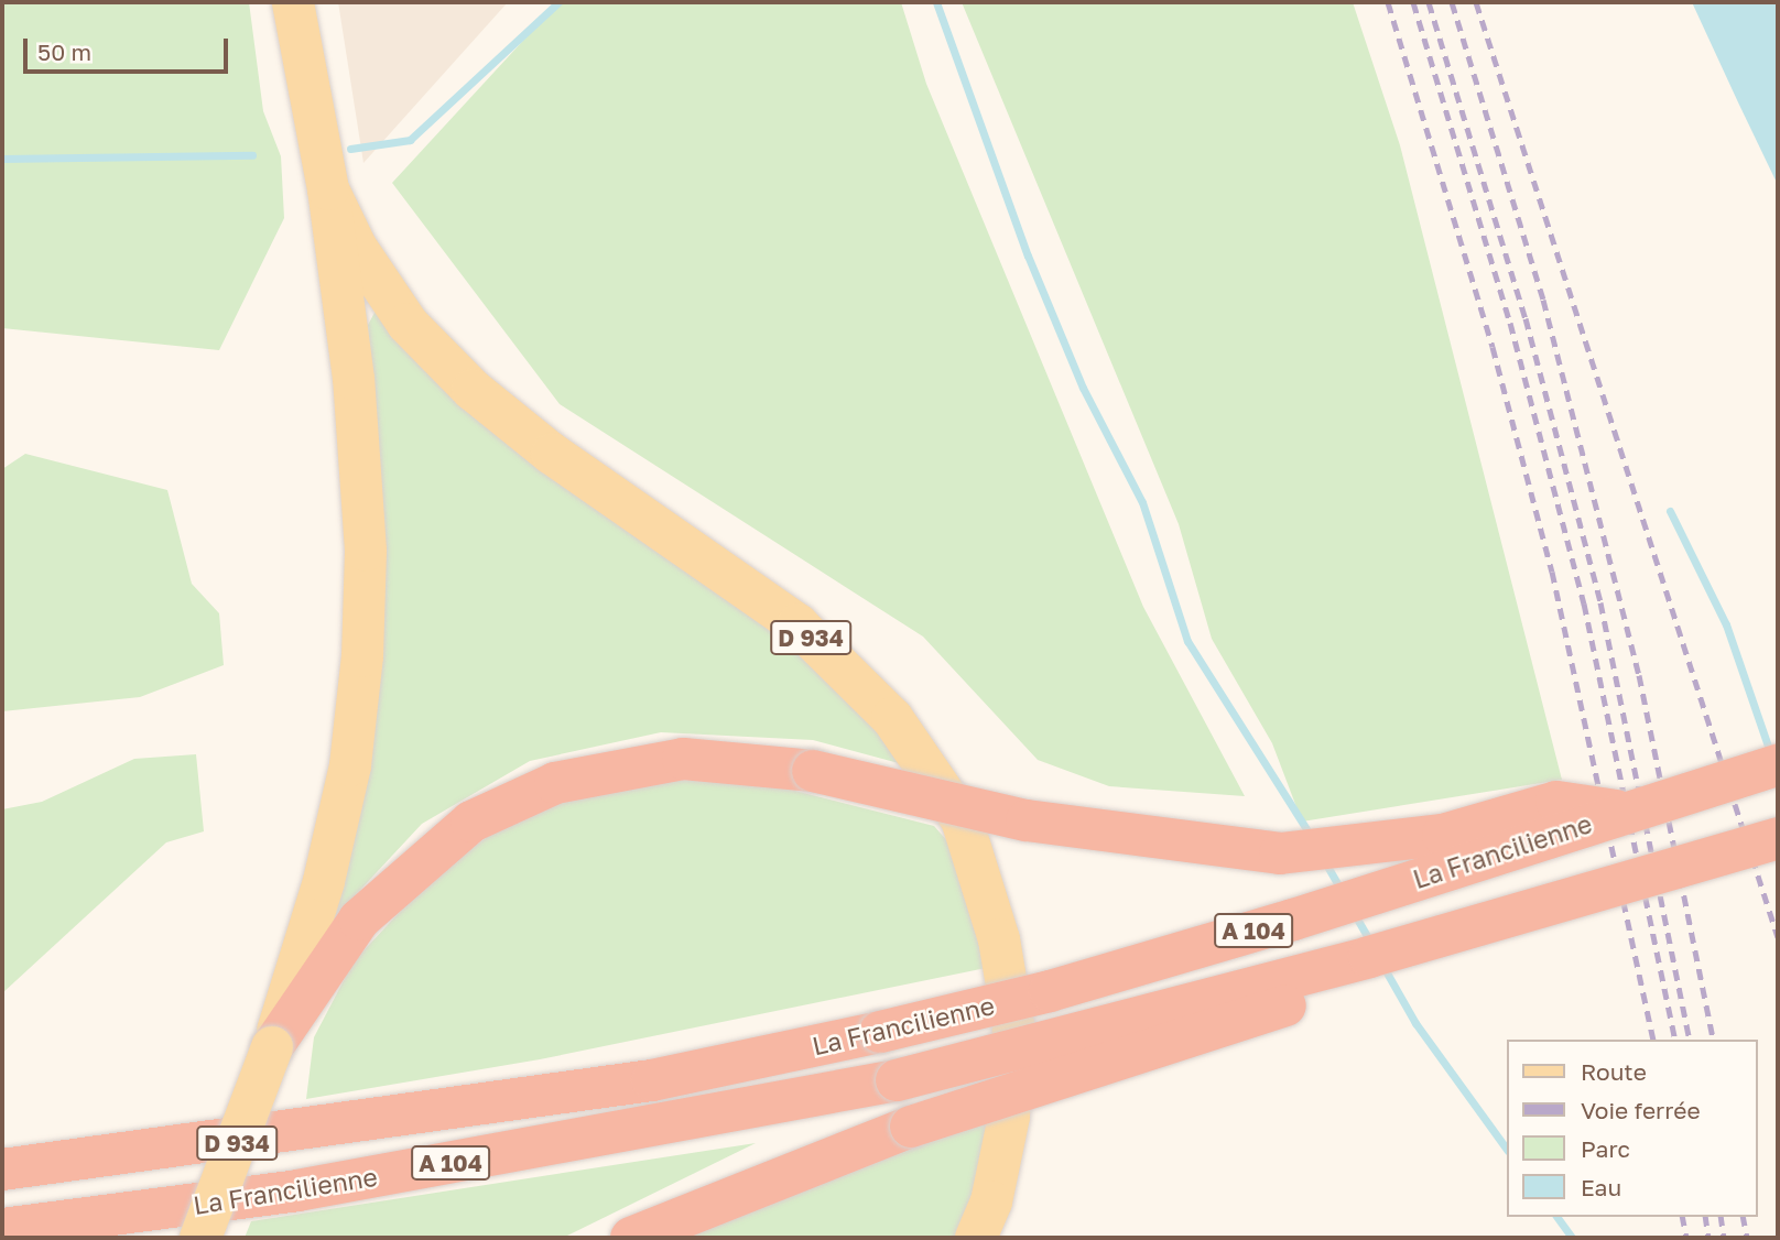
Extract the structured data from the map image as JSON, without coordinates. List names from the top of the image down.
{
  "streets": {
    "highway": ["La Francilienne", "A 104"],
    "main road": ["D 934"]
  },
  "legend": [
    "Route",
    "Voie ferrée",
    "Parc",
    "Eau"
  ],
  "scale_bar": "50 m"
}
